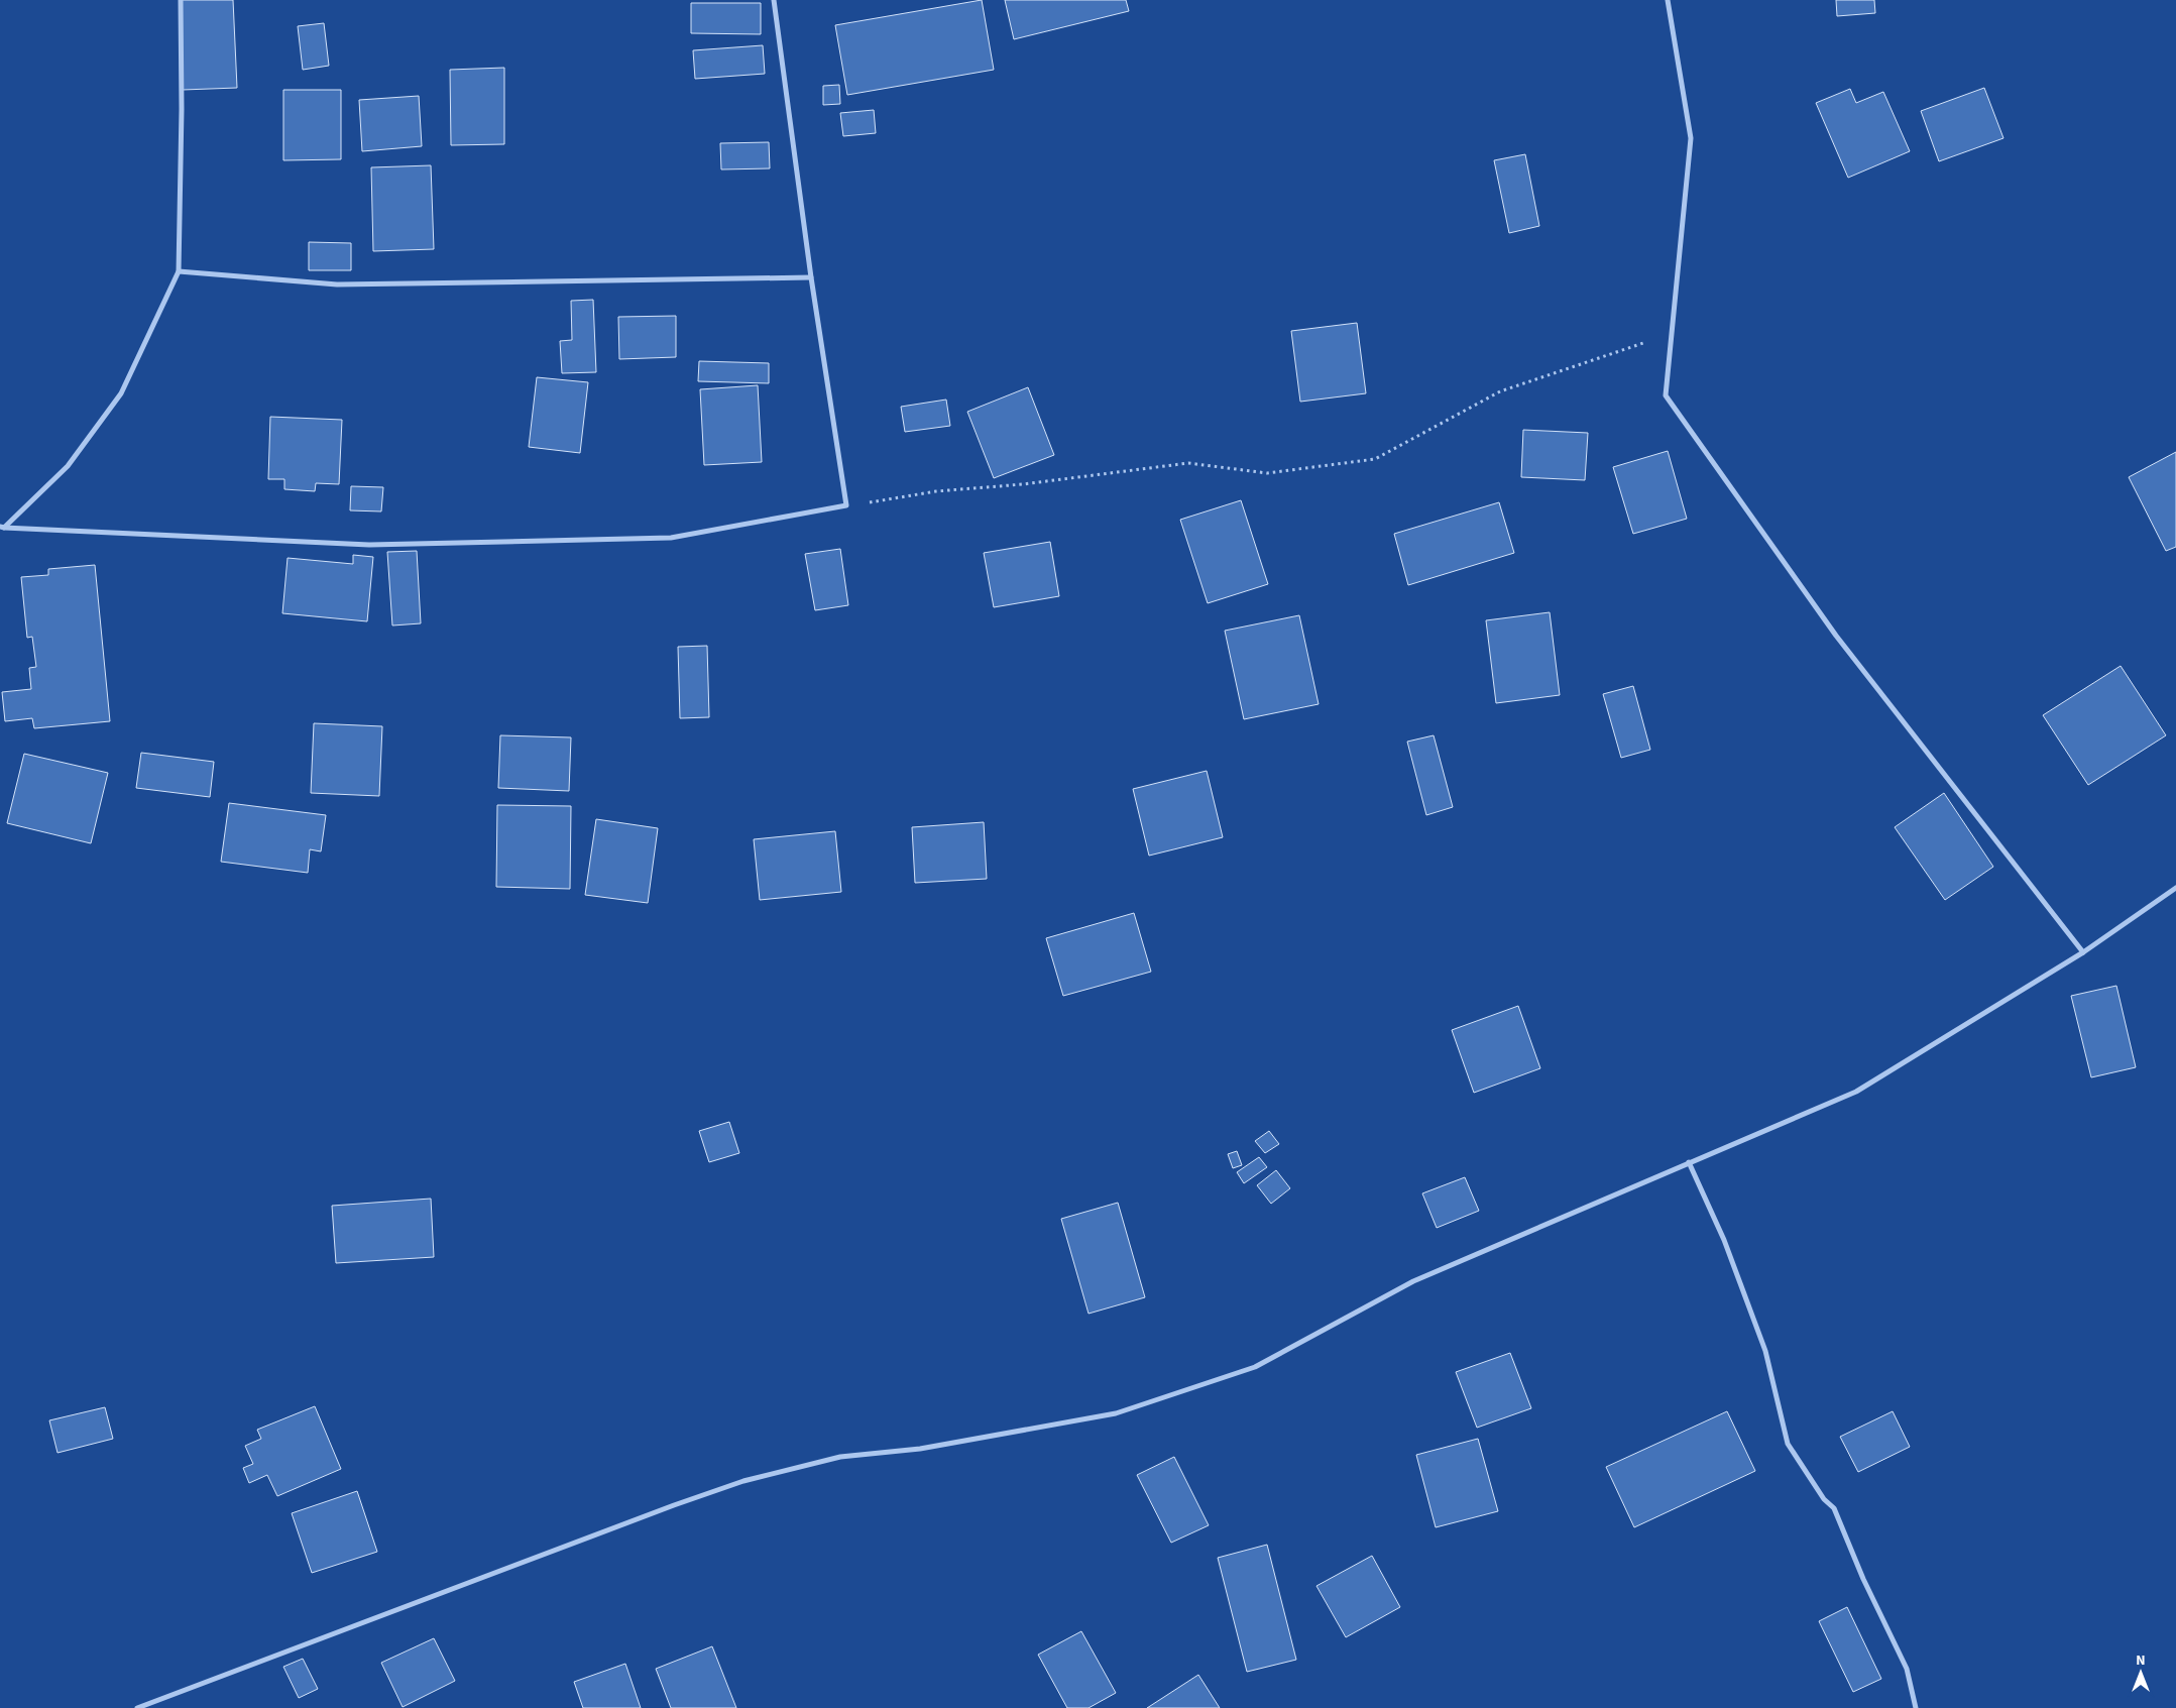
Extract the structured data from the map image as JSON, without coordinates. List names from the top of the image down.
{
  "north": "top"
}
